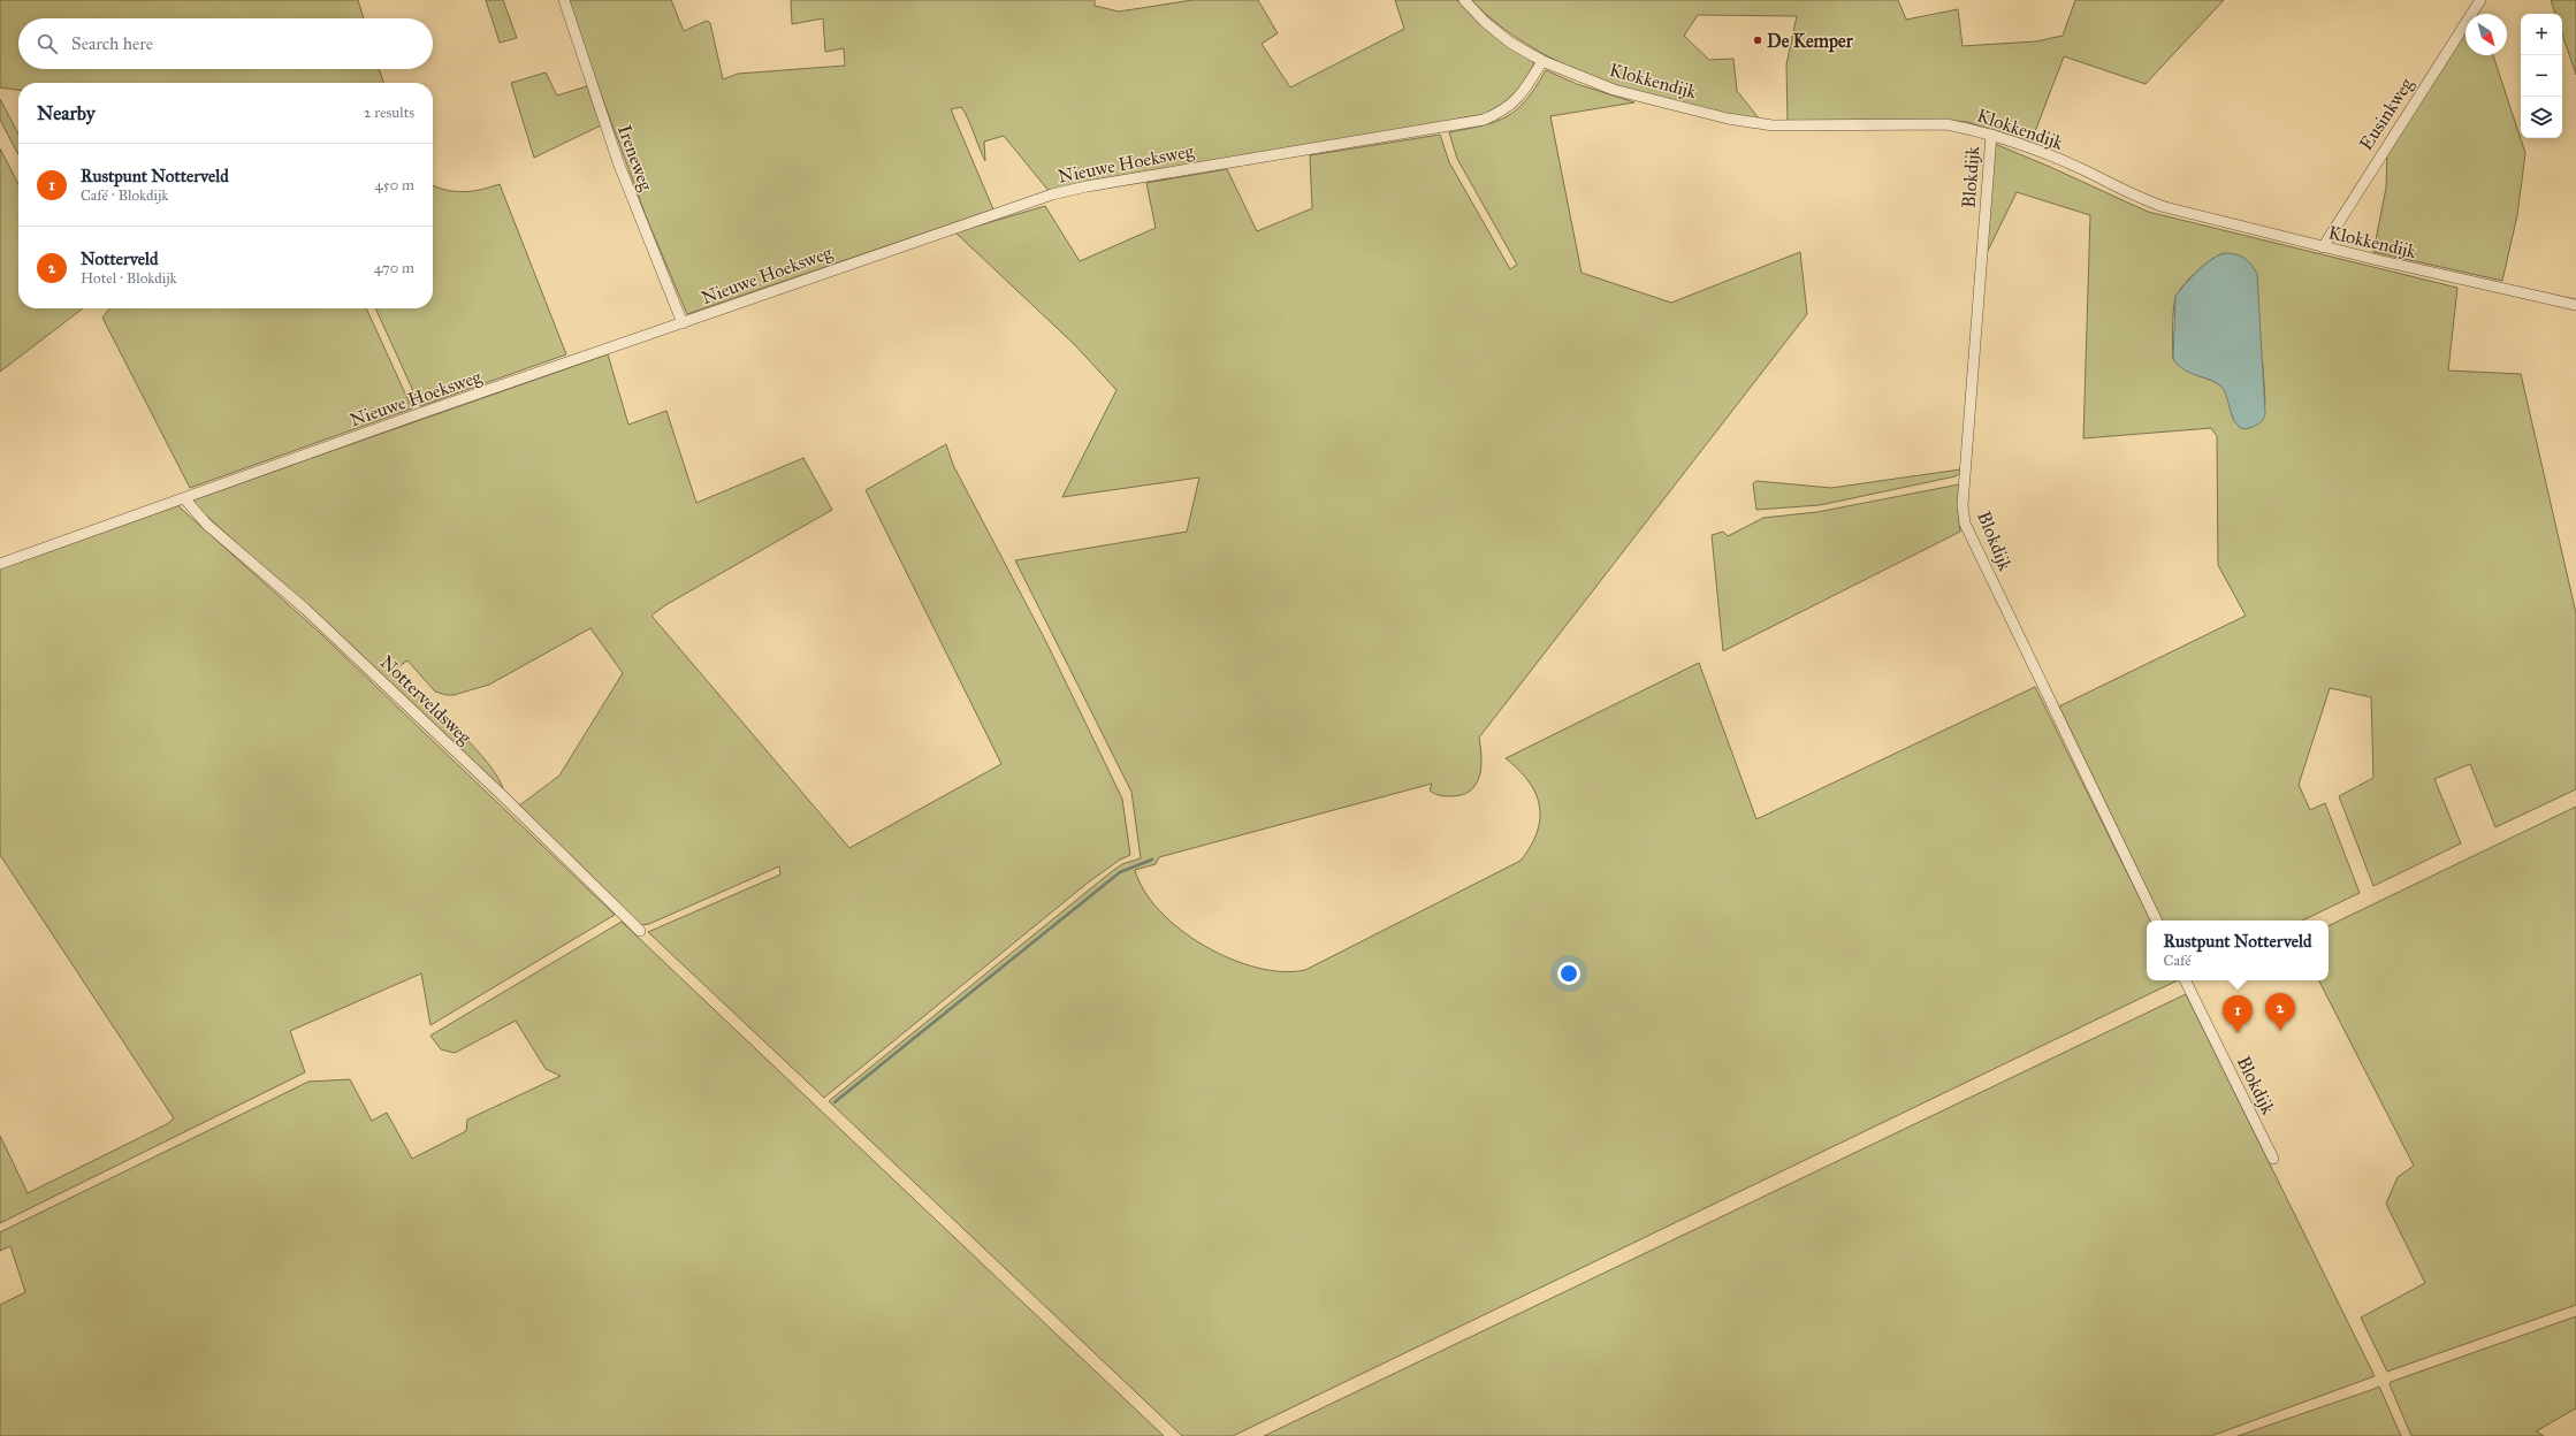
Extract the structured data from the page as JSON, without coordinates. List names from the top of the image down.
{
  "streets": {
    "street": [
      "Klokkendijk",
      "Eusinkweg",
      "Ireneweg",
      "Nieuwe Hoeksweg",
      "Blokdijk",
      "Notterveldsweg"
    ]
  },
  "crossings": [
    ["Klokkendijk", "Eusinkweg"],
    ["Klokkendijk", "Nieuwe Hoeksweg"],
    ["Klokkendijk", "Blokdijk"],
    ["Ireneweg", "Nieuwe Hoeksweg"],
    ["Nieuwe Hoeksweg", "Notterveldsweg"]
  ],
  "places": ["De Kemper"],
  "north": "bottom right",
  "page": {
    "map_buttons": ["+", "−"],
    "search": "Search here",
    "heading": ["Nearby", "2 results"],
    "list": [
      {
        "mark": "1",
        "name": "Rustpunt Notterveld",
        "note": "Café · Blokdijk",
        "value": "450 m"
      },
      {
        "mark": "2",
        "name": "Notterveld",
        "note": "Hotel · Blokdijk",
        "value": "470 m"
      }
    ],
    "popup": ["Rustpunt Notterveld", "Café"],
    "pins": ["2", "1"]
  }
}
